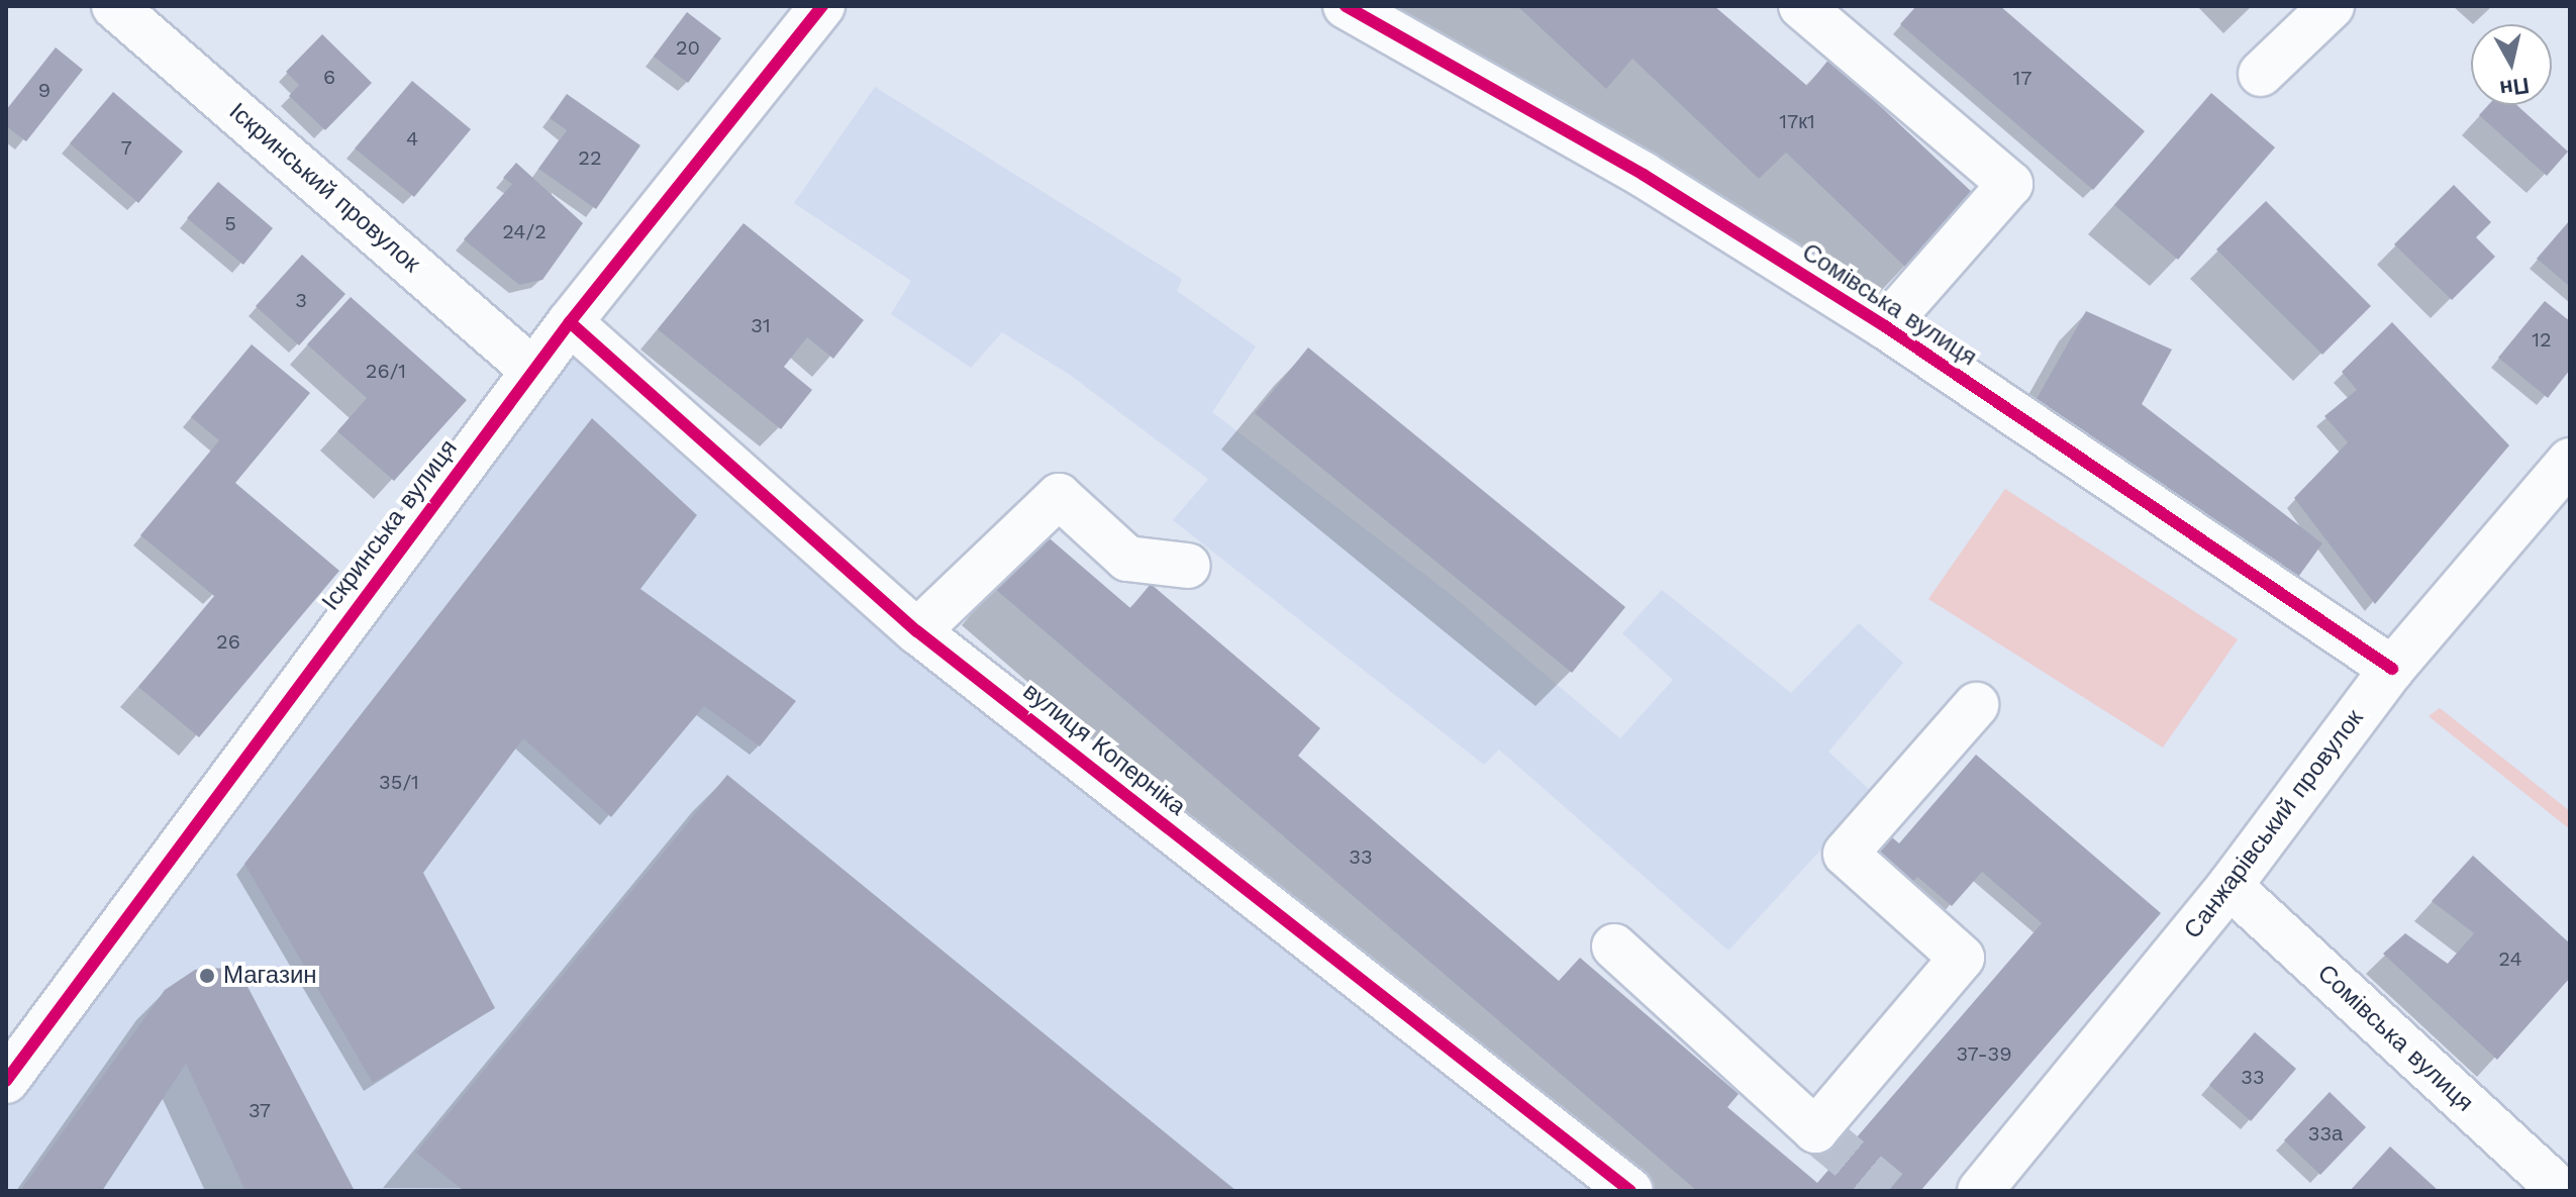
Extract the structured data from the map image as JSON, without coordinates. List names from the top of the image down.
{
  "streets": {
    "street": [
      "Іскринський провулок",
      "Сомівська вулиця",
      "Іскринська вулиця",
      "вулиця Коперніка",
      "Санжарівський провулок"
    ]
  },
  "crossings": [
    ["Іскринський провулок", "Іскринська вулиця"],
    ["Сомівська вулиця", "Санжарівський провулок"],
    ["Іскринська вулиця", "вулиця Коперніка"]
  ],
  "places": ["Магазин"],
  "house_numbers": [
    "20",
    "6",
    "17",
    "9",
    "17к1",
    "4",
    "7",
    "22",
    "5",
    "24/2",
    "3",
    "31",
    "12",
    "26/1",
    "26",
    "35/1",
    "33",
    "24",
    "37-39",
    "33",
    "37",
    "33а"
  ],
  "north": "bottom"
}
